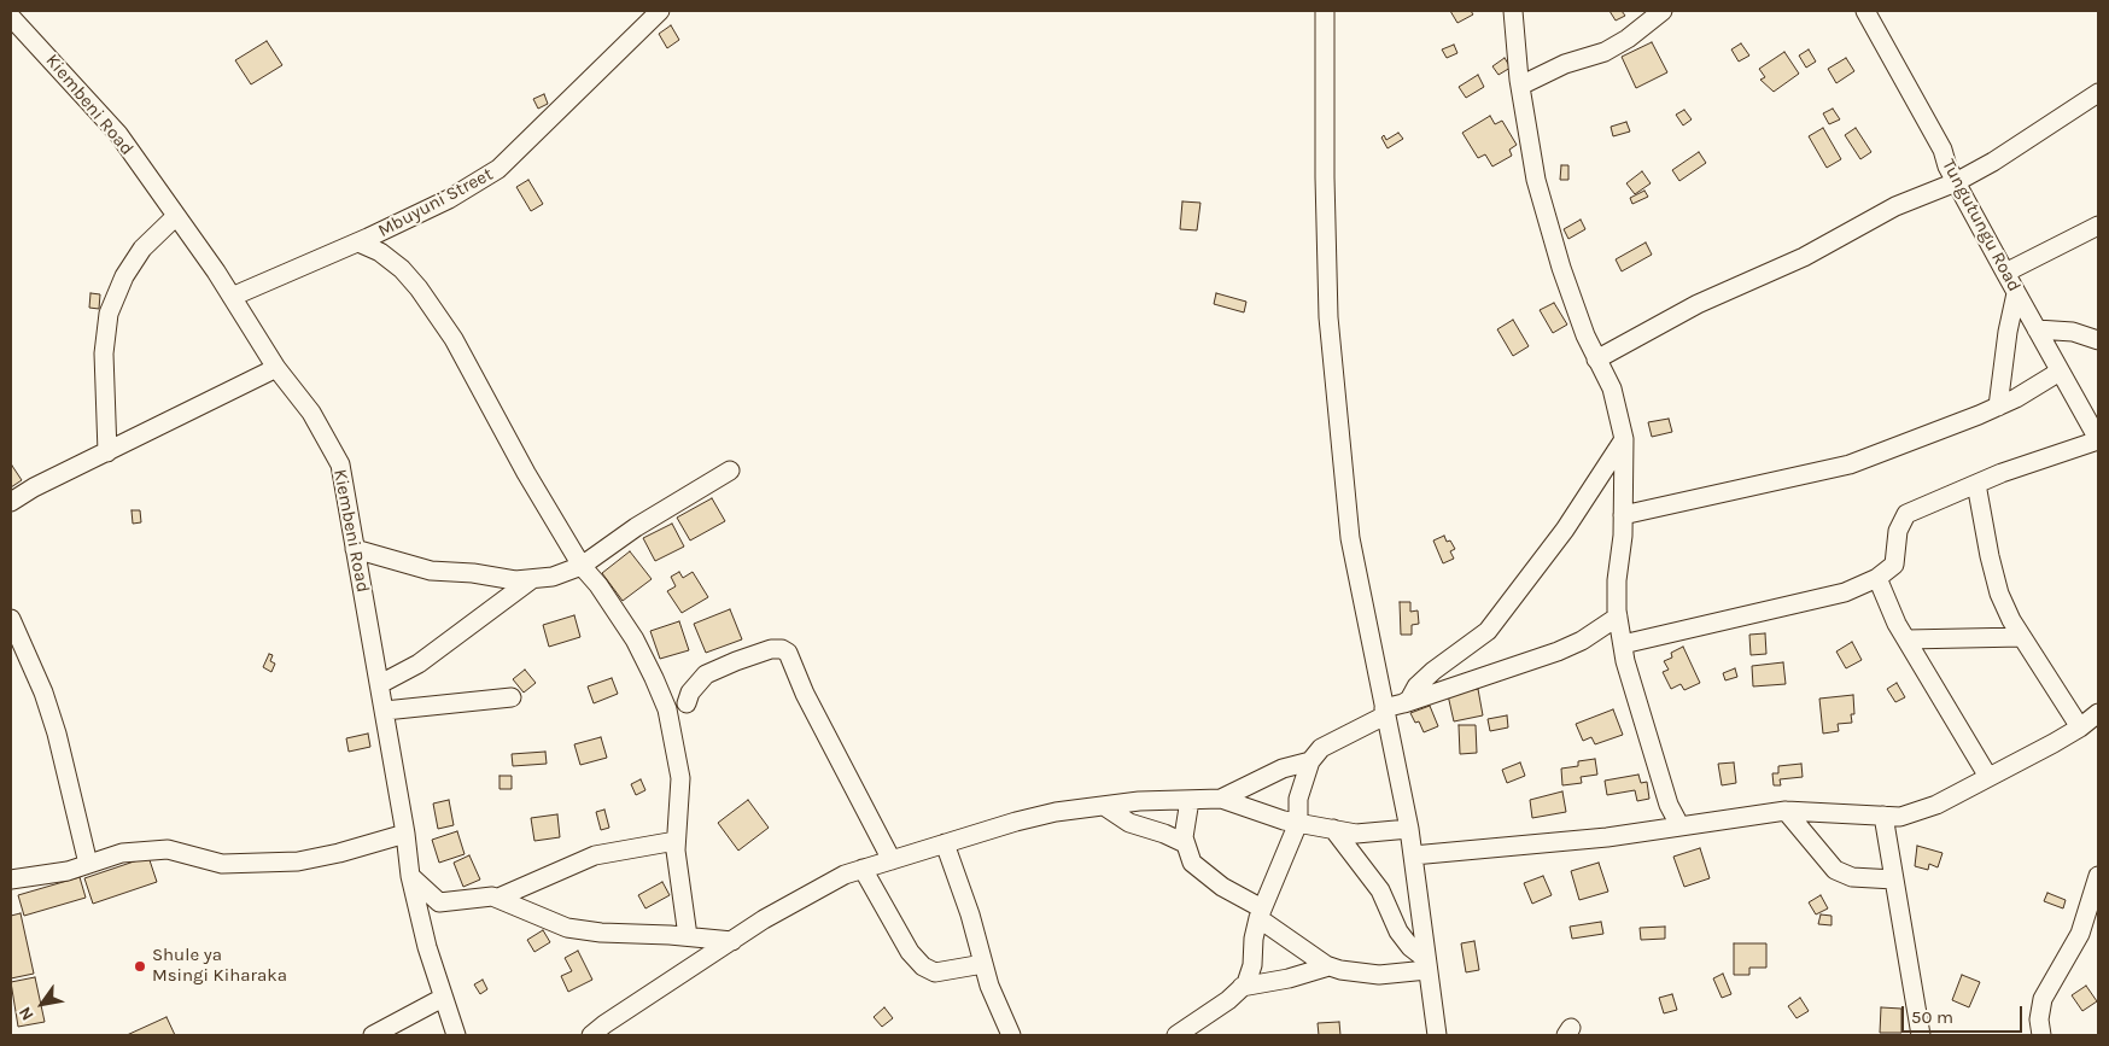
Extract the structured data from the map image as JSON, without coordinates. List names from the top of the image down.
{
  "streets": {
    "street": ["Kiembeni Road", "Mbuyuni Street", "Tungutungu Road"]
  },
  "crossings": [
    ["Kiembeni Road", "Mbuyuni Street"]
  ],
  "places": ["Shule ya Msingi Kiharaka"],
  "scale_bar": "50 m",
  "north": "bottom left"
}
